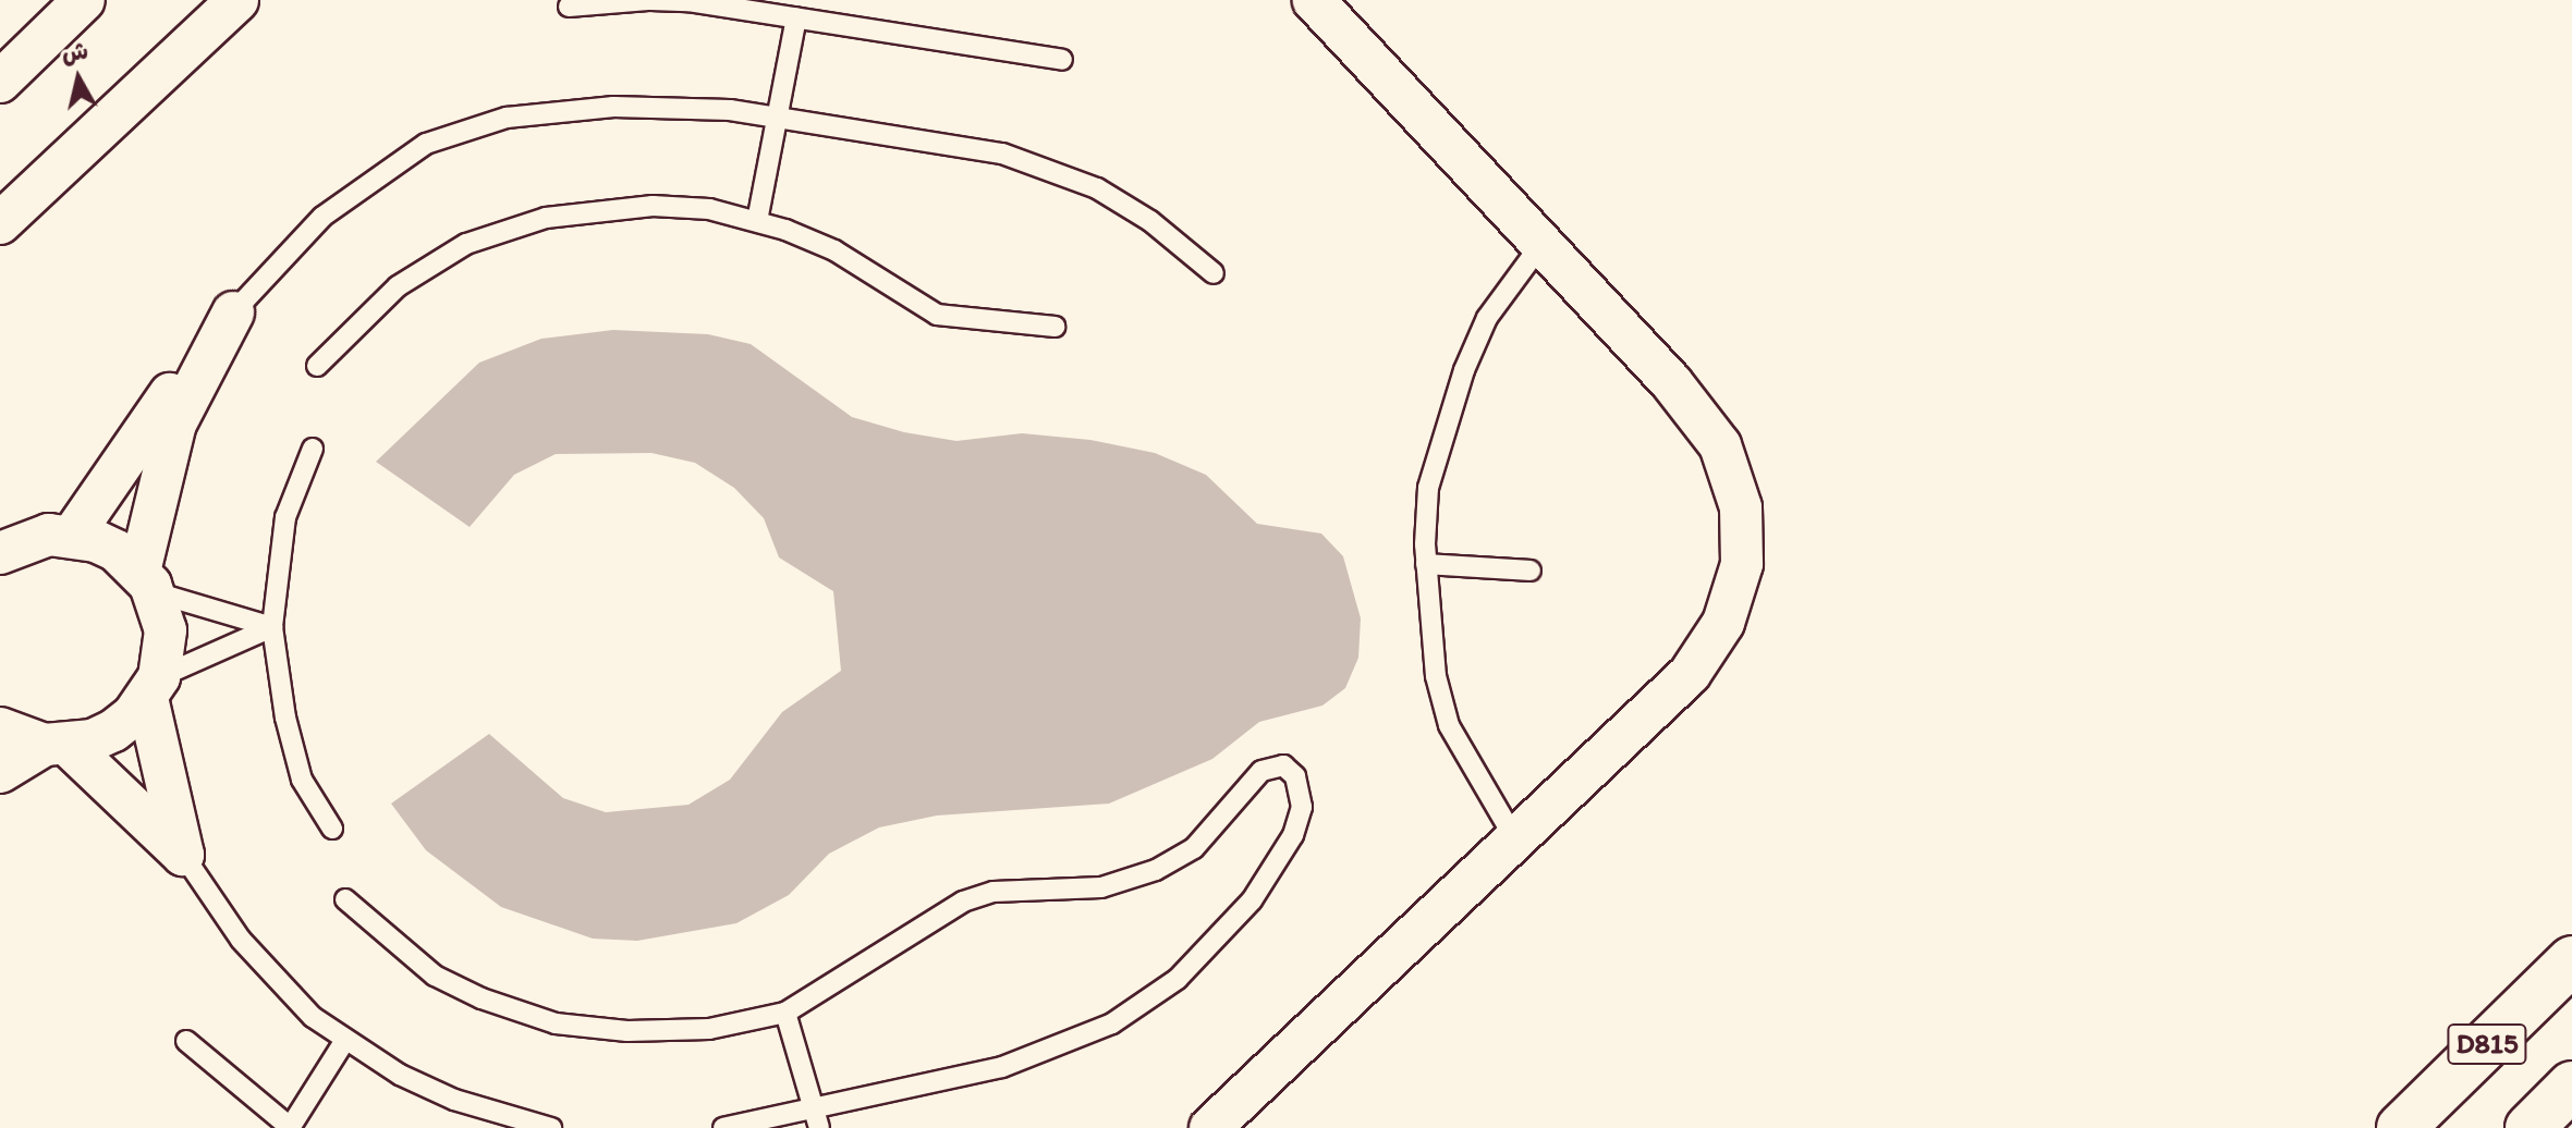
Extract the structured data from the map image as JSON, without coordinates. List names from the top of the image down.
{
  "streets": {
    "highway": ["D815"]
  },
  "north": "top"
}
